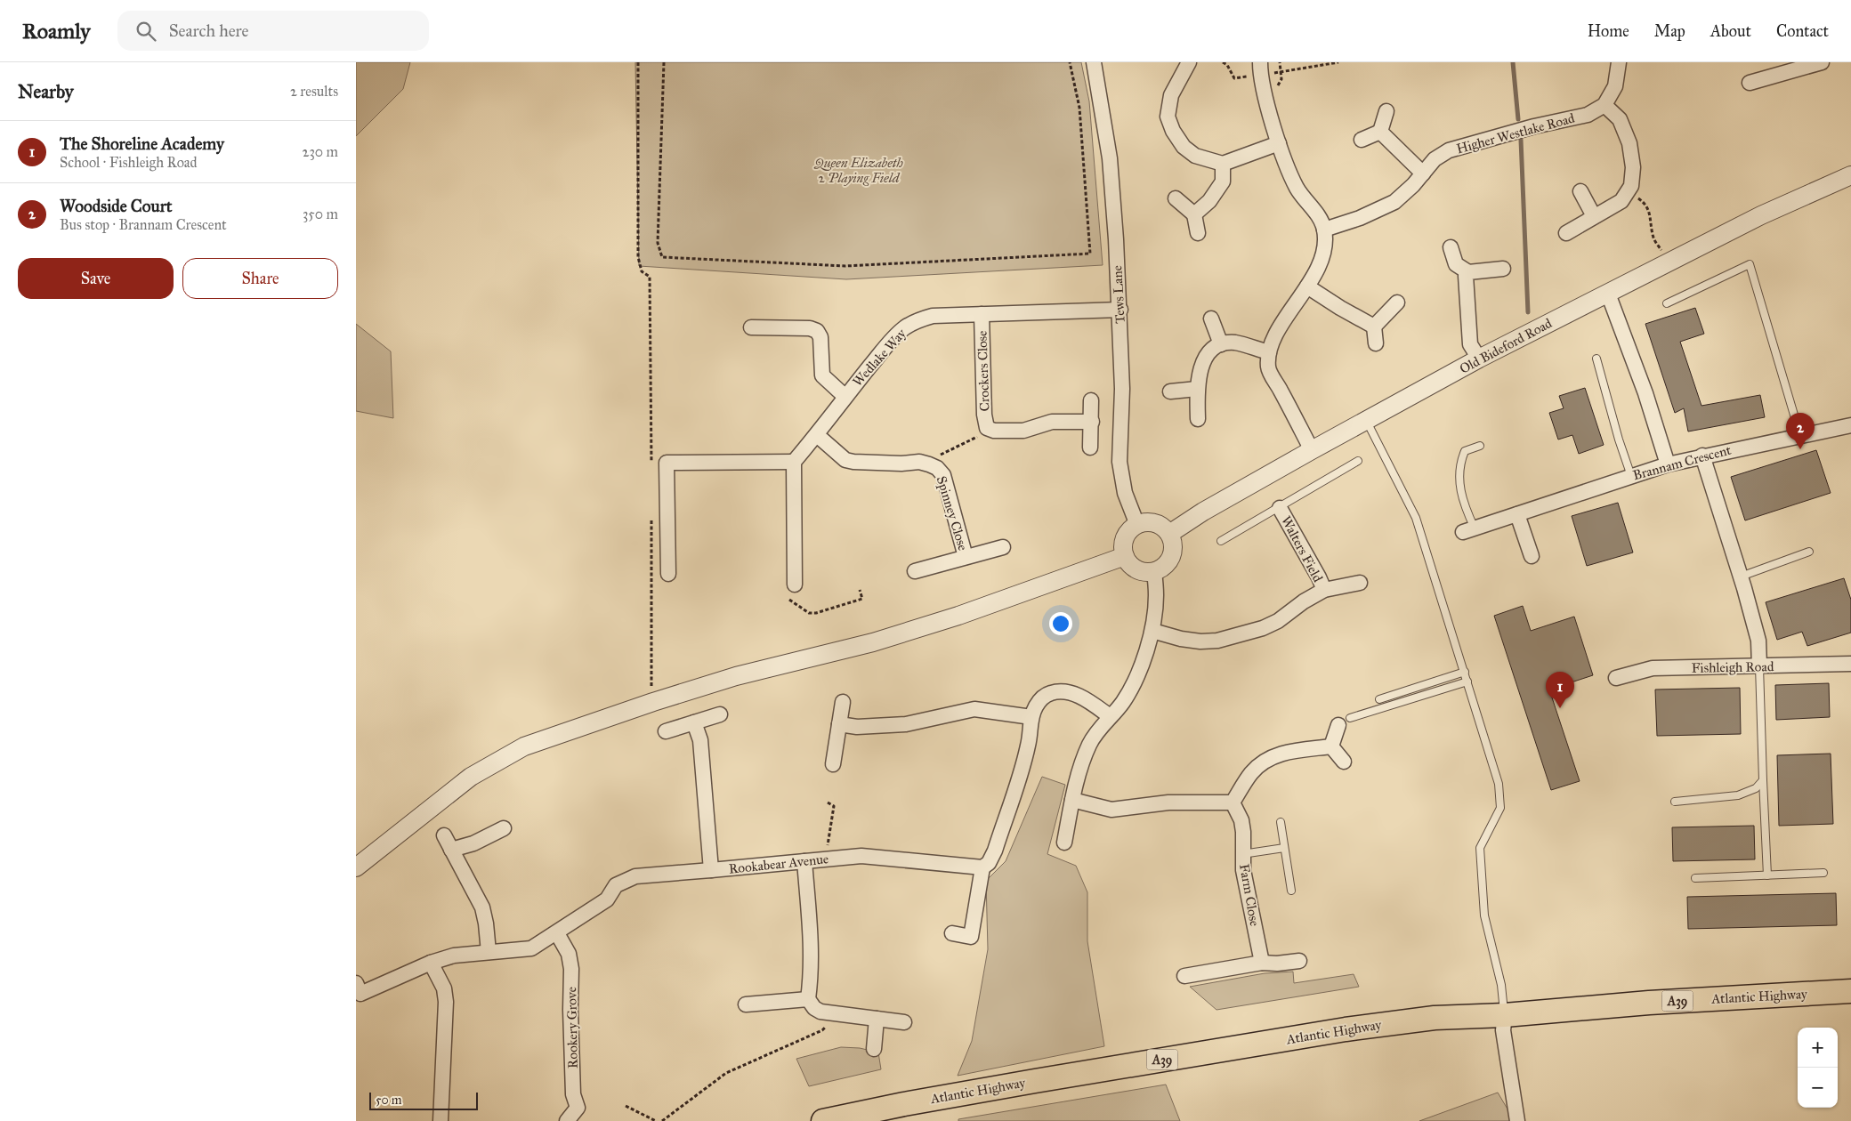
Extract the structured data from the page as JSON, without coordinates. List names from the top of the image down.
{
  "streets": {
    "highway": ["Atlantic Highway", "A39"],
    "street": [
      "Higher Westlake Road",
      "Tews Lane",
      "Old Bideford Road",
      "Wedlake Way",
      "Crockers Close",
      "Brannam Crescent",
      "Spinney Close",
      "Walters Field",
      "Fishleigh Road",
      "Rookabear Avenue",
      "Farm Close",
      "Rookery Grove"
    ]
  },
  "crossings": [
    ["Tews Lane", "Old Bideford Road"],
    ["Tews Lane", "Wedlake Way"],
    ["Wedlake Way", "Crockers Close"],
    ["Wedlake Way", "Spinney Close"],
    ["Rookabear Avenue", "Rookery Grove"]
  ],
  "parks": ["Queen Elizabeth 2 Playing Field"],
  "scale_bar": "50 m",
  "page": {
    "header": "Roamly",
    "search": "Search here",
    "nav": [
      "Home",
      "Map",
      "About",
      "Contact"
    ],
    "heading": ["Nearby", "2 results"],
    "list": [
      {
        "mark": "1",
        "name": "The Shoreline Academy",
        "note": "School · Fishleigh Road",
        "value": "230 m"
      },
      {
        "mark": "2",
        "name": "Woodside Court",
        "note": "Bus stop · Brannam Crescent",
        "value": "350 m"
      }
    ],
    "buttons": ["Save", "Share"],
    "pins": ["2", "1"],
    "map_buttons": ["+", "−"],
    "scale": "50 m"
  }
}
